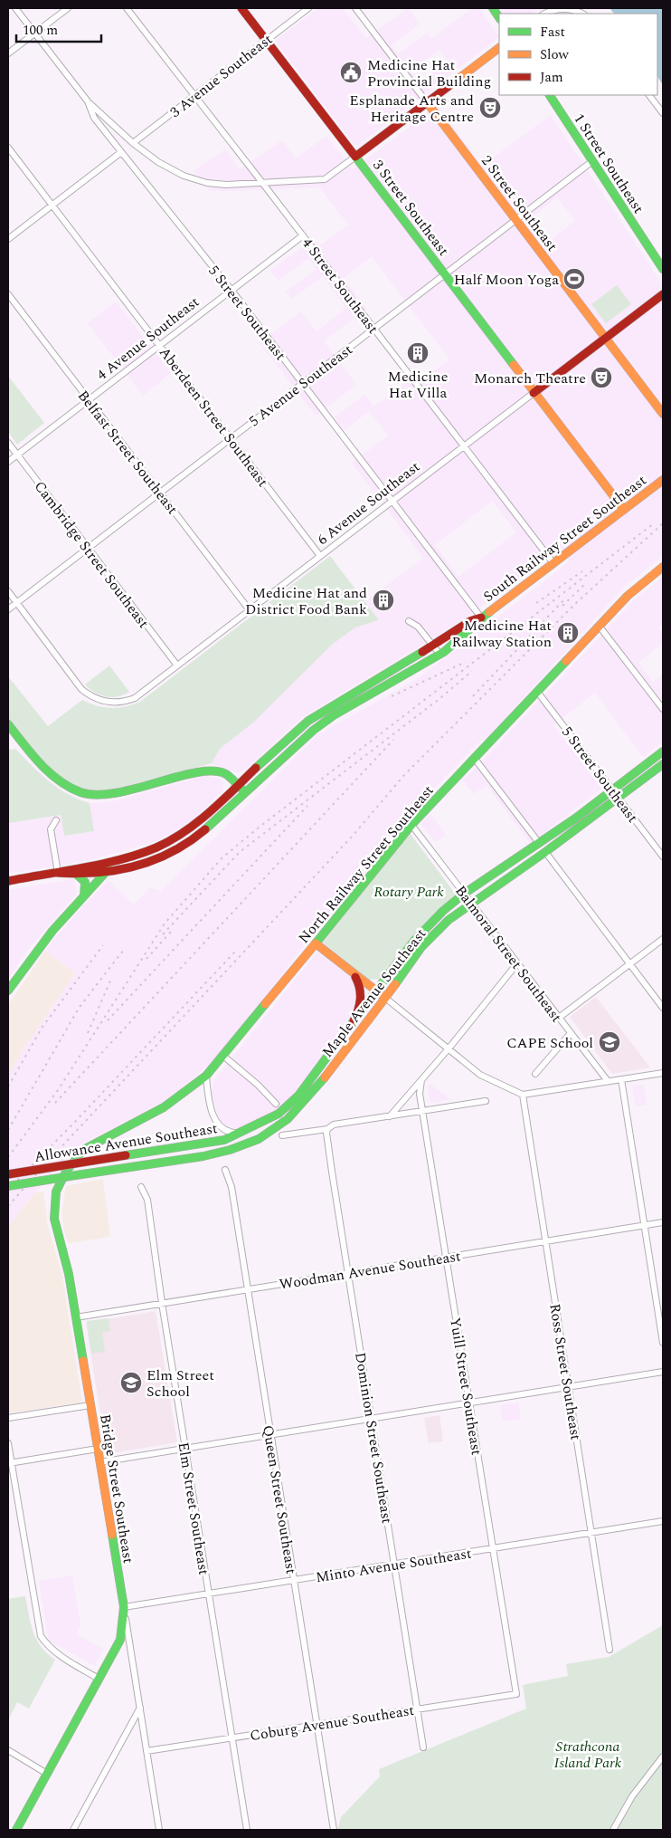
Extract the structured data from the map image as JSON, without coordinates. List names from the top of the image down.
{
  "streets": {
    "main road": [
      "1 Street Southeast",
      "2 Street Southeast",
      "3 Street Southeast",
      "6 Avenue Southeast",
      "South Railway Street Southeast",
      "North Railway Street Southeast",
      "Maple Avenue Southeast",
      "Allowance Avenue Southeast",
      "Bridge Street Southeast"
    ],
    "street": [
      "3 Avenue Southeast",
      "4 Street Southeast",
      "5 Street Southeast",
      "4 Avenue Southeast",
      "5 Avenue Southeast",
      "Aberdeen Street Southeast",
      "Belfast Street Southeast",
      "Cambridge Street Southeast",
      "Balmoral Street Southeast",
      "Woodman Avenue Southeast",
      "Ross Street Southeast",
      "Yuill Street Southeast",
      "Dominion Street Southeast",
      "Queen Street Southeast",
      "Elm Street Southeast",
      "Minto Avenue Southeast",
      "Coburg Avenue Southeast"
    ]
  },
  "crossings": [
    ["3 Avenue Southeast", "3 Street Southeast"],
    ["3 Avenue Southeast", "4 Street Southeast"],
    ["1 Street Southeast", "5 Avenue Southeast"],
    ["2 Street Southeast", "5 Avenue Southeast"],
    ["2 Street Southeast", "6 Avenue Southeast"],
    ["3 Street Southeast", "5 Avenue Southeast"],
    ["3 Street Southeast", "6 Avenue Southeast"],
    ["3 Street Southeast", "South Railway Street Southeast"],
    ["4 Street Southeast", "4 Avenue Southeast"],
    ["4 Street Southeast", "5 Avenue Southeast"],
    ["4 Street Southeast", "6 Avenue Southeast"],
    ["4 Street Southeast", "South Railway Street Southeast"],
    ["5 Street Southeast", "4 Avenue Southeast"],
    ["5 Street Southeast", "5 Avenue Southeast"],
    ["5 Street Southeast", "6 Avenue Southeast"],
    ["5 Street Southeast", "South Railway Street Southeast"],
    ["5 Street Southeast", "North Railway Street Southeast"],
    ["5 Street Southeast", "Maple Avenue Southeast"],
    ["4 Avenue Southeast", "Aberdeen Street Southeast"],
    ["4 Avenue Southeast", "Belfast Street Southeast"],
    ["4 Avenue Southeast", "Cambridge Street Southeast"],
    ["5 Avenue Southeast", "Aberdeen Street Southeast"],
    ["5 Avenue Southeast", "Belfast Street Southeast"],
    ["5 Avenue Southeast", "6 Avenue Southeast"],
    ["5 Avenue Southeast", "Cambridge Street Southeast"],
    ["Aberdeen Street Southeast", "6 Avenue Southeast"],
    ["Belfast Street Southeast", "6 Avenue Southeast"],
    ["6 Avenue Southeast", "Cambridge Street Southeast"],
    ["North Railway Street Southeast", "Balmoral Street Southeast"],
    ["North Railway Street Southeast", "Bridge Street Southeast"],
    ["Balmoral Street Southeast", "Maple Avenue Southeast"],
    ["Maple Avenue Southeast", "Allowance Avenue Southeast"],
    ["Woodman Avenue Southeast", "Ross Street Southeast"],
    ["Woodman Avenue Southeast", "Yuill Street Southeast"],
    ["Woodman Avenue Southeast", "Dominion Street Southeast"],
    ["Woodman Avenue Southeast", "Bridge Street Southeast"],
    ["Woodman Avenue Southeast", "Queen Street Southeast"],
    ["Woodman Avenue Southeast", "Elm Street Southeast"],
    ["Ross Street Southeast", "Minto Avenue Southeast"],
    ["Yuill Street Southeast", "Minto Avenue Southeast"],
    ["Yuill Street Southeast", "Coburg Avenue Southeast"],
    ["Dominion Street Southeast", "Minto Avenue Southeast"],
    ["Dominion Street Southeast", "Coburg Avenue Southeast"],
    ["Bridge Street Southeast", "Minto Avenue Southeast"],
    ["Bridge Street Southeast", "Coburg Avenue Southeast"],
    ["Queen Street Southeast", "Minto Avenue Southeast"],
    ["Queen Street Southeast", "Coburg Avenue Southeast"],
    ["Elm Street Southeast", "Minto Avenue Southeast"],
    ["Elm Street Southeast", "Coburg Avenue Southeast"]
  ],
  "parks": ["Rotary Park", "Strathcona Island Park"],
  "places": {
    "public building": ["Medicine Hat Provincial Building"],
    "theatre": ["Esplanade Arts and Heritage Centre", "Monarch Theatre"],
    "sports": ["Half Moon Yoga"],
    "building": ["Medicine Hat Villa", "Medicine Hat and District Food Bank", "Medicine Hat Railway Station"],
    "school or university": ["CAPE School", "Elm Street School"]
  },
  "legend": ["Fast", "Slow", "Jam"],
  "scale_bar": "100 m"
}
